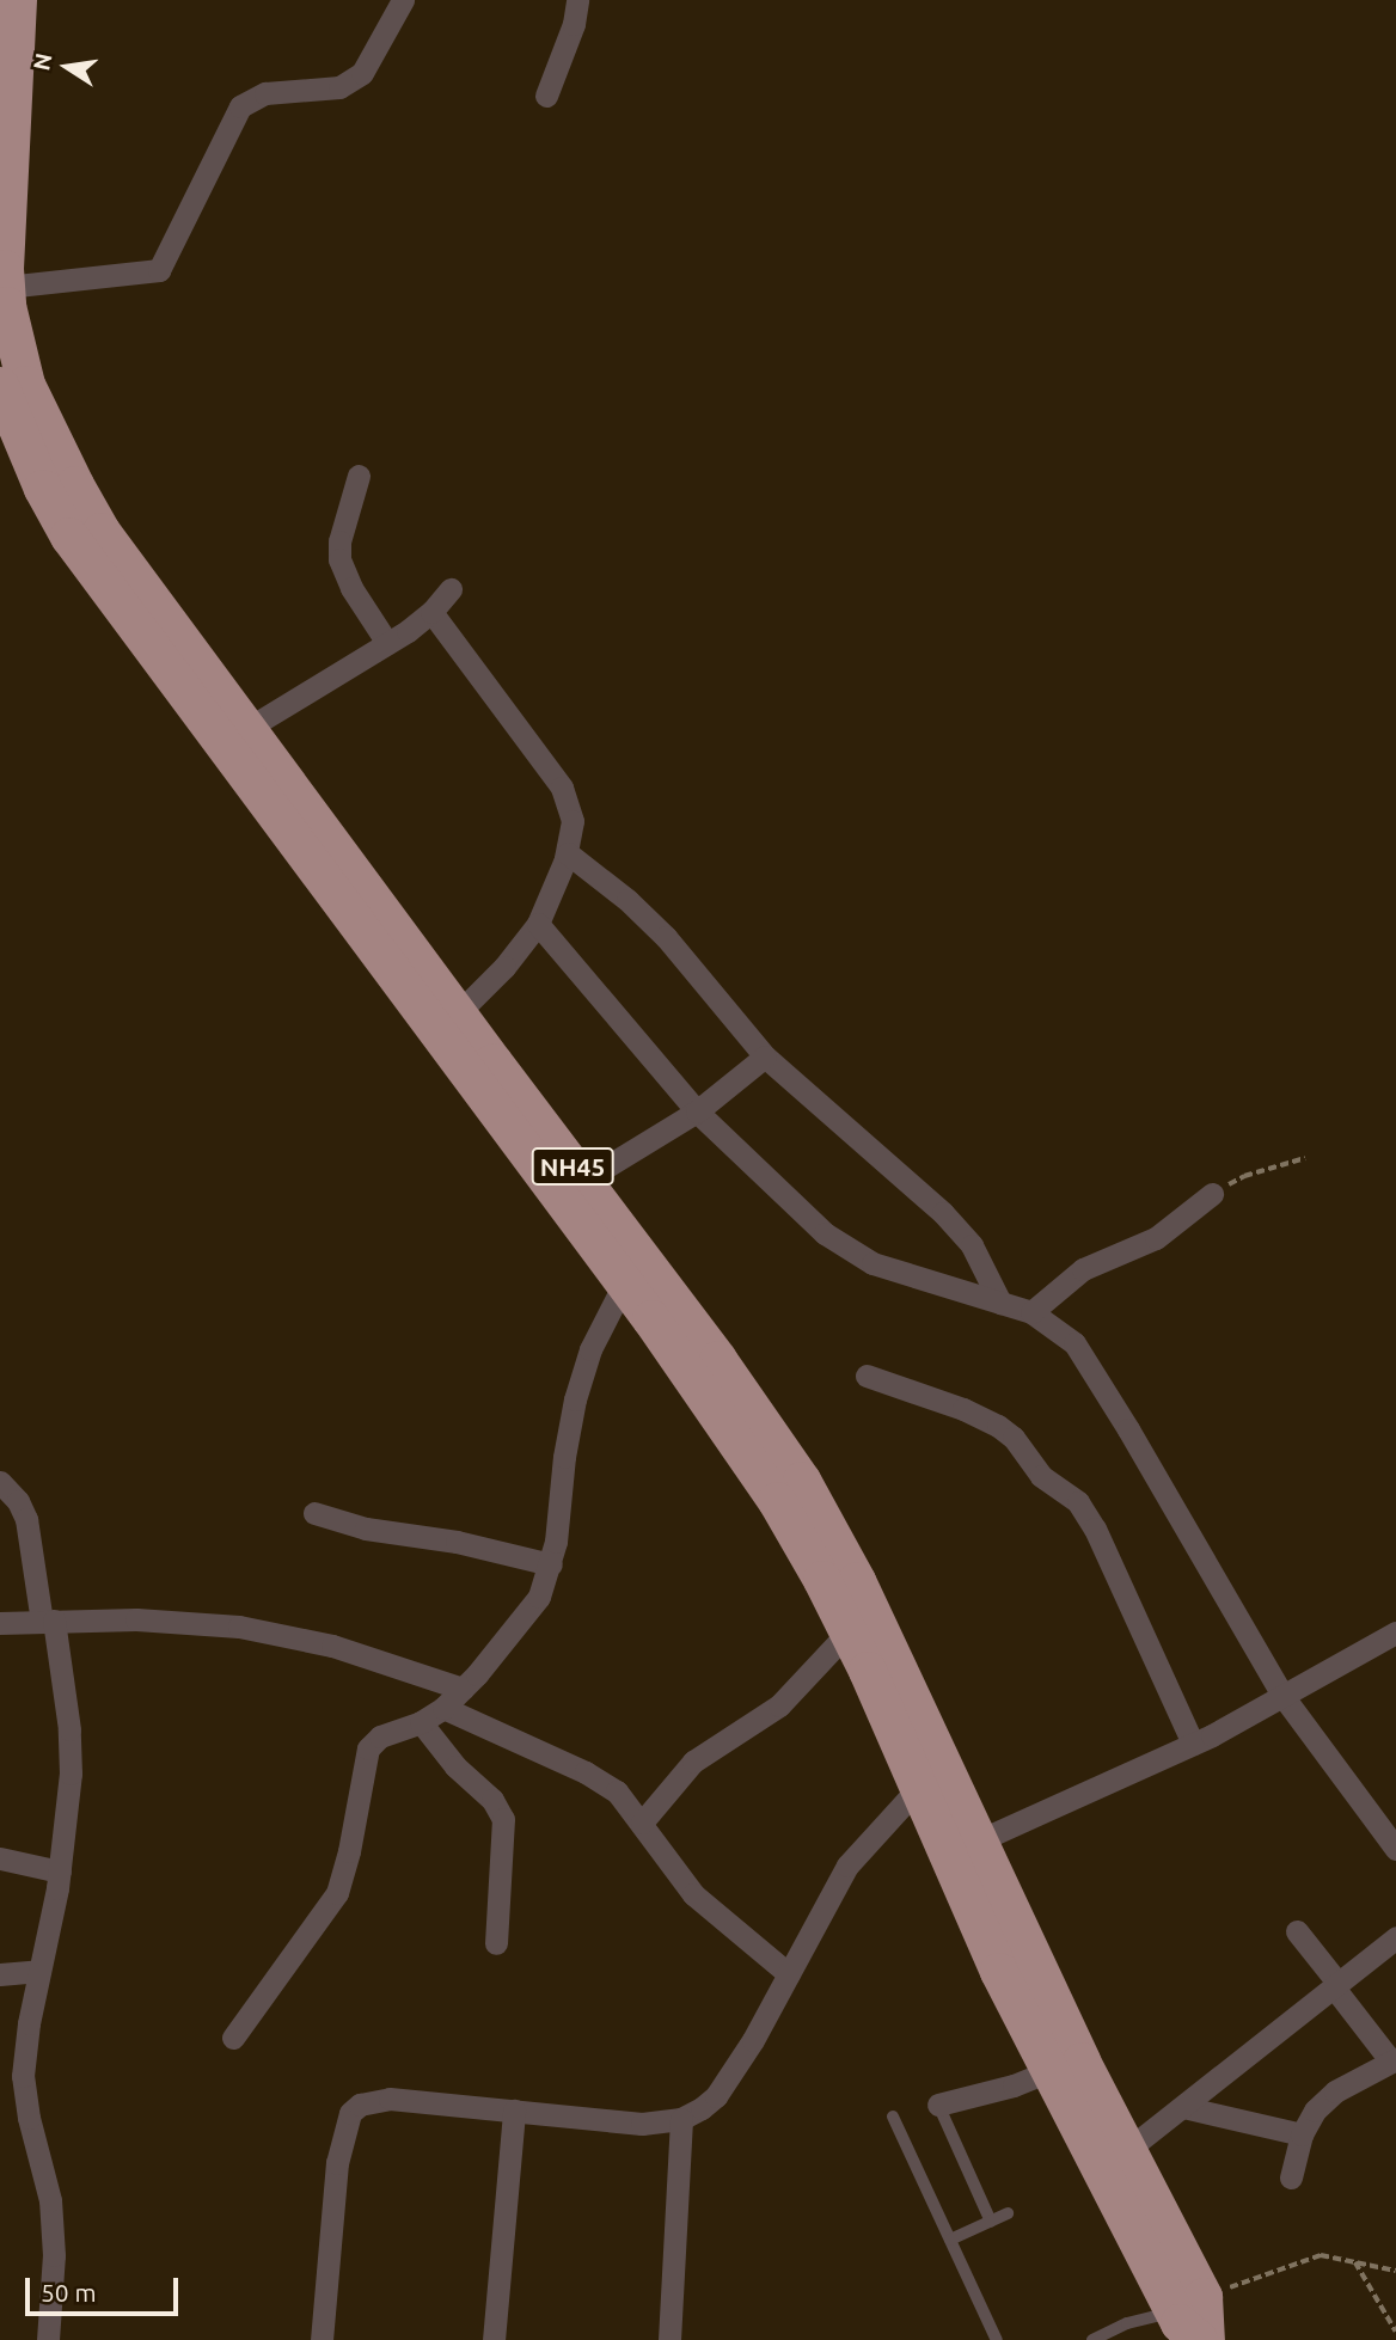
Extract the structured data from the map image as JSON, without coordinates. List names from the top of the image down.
{
  "streets": {
    "highway": ["NH45"]
  },
  "scale_bar": "50 m",
  "north": "left"
}
